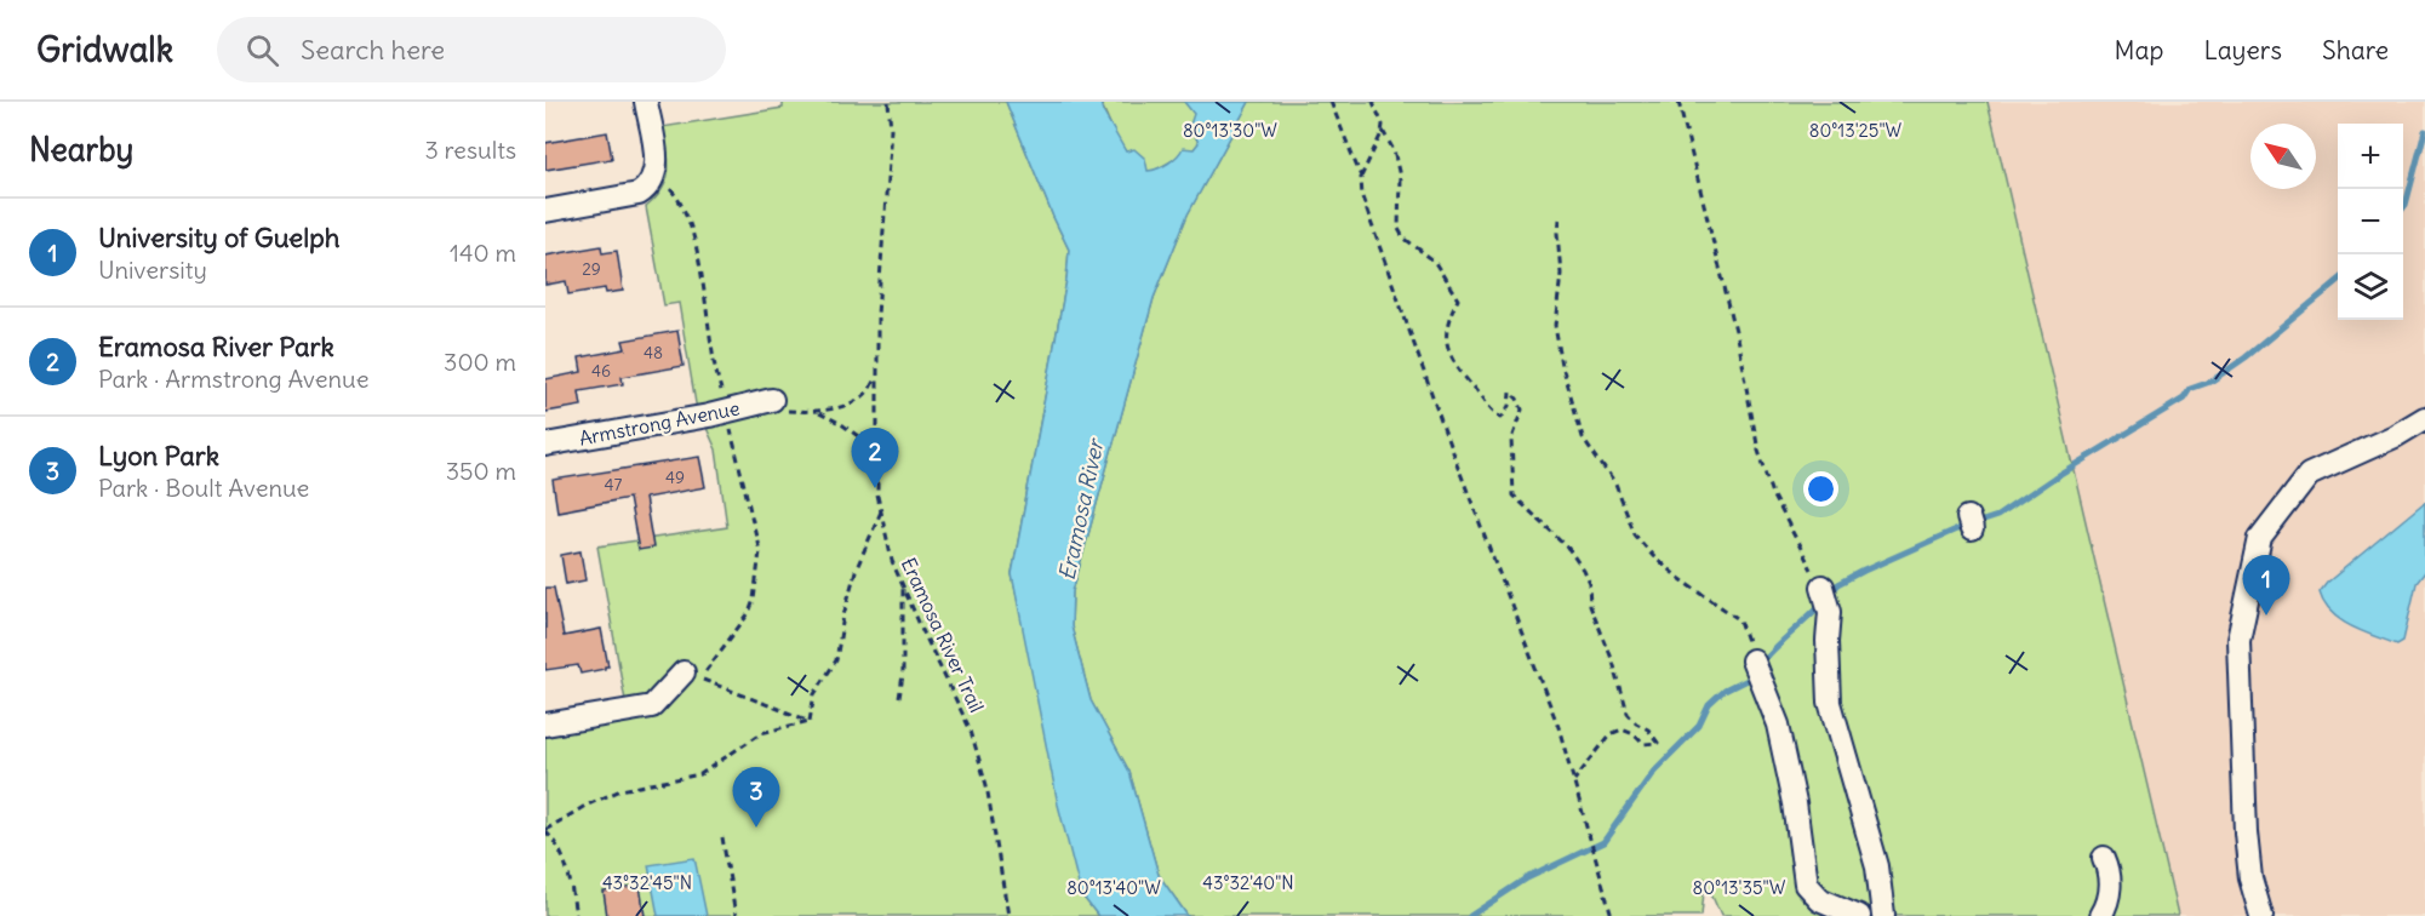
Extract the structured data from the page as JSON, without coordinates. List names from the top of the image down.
{
  "streets": {
    "street": ["Armstrong Avenue"],
    "path": ["Eramosa River Trail"]
  },
  "water": ["Eramosa River"],
  "house_numbers": [
    "29",
    "48",
    "46",
    "49",
    "47"
  ],
  "north": "top left",
  "page": {
    "header": "Gridwalk",
    "search": "Search here",
    "nav": ["Map", "Layers", "Share"],
    "heading": ["Nearby", "3 results"],
    "map_buttons": ["+", "−"],
    "list": [
      {
        "mark": "1",
        "name": "University of Guelph",
        "note": "University",
        "value": "140 m"
      },
      {
        "mark": "2",
        "name": "Eramosa River Park",
        "note": "Park · Armstrong Avenue",
        "value": "300 m"
      },
      {
        "mark": "3",
        "name": "Lyon Park",
        "note": "Park · Boult Avenue",
        "value": "350 m"
      }
    ],
    "pins": ["2", "1", "3"]
  },
  "coordinates": [
    "80°13'30\"W",
    "80°13'25\"W",
    "43°32'45\"N",
    "43°32'40\"N",
    "80°13'40\"W",
    "80°13'35\"W"
  ]
}
